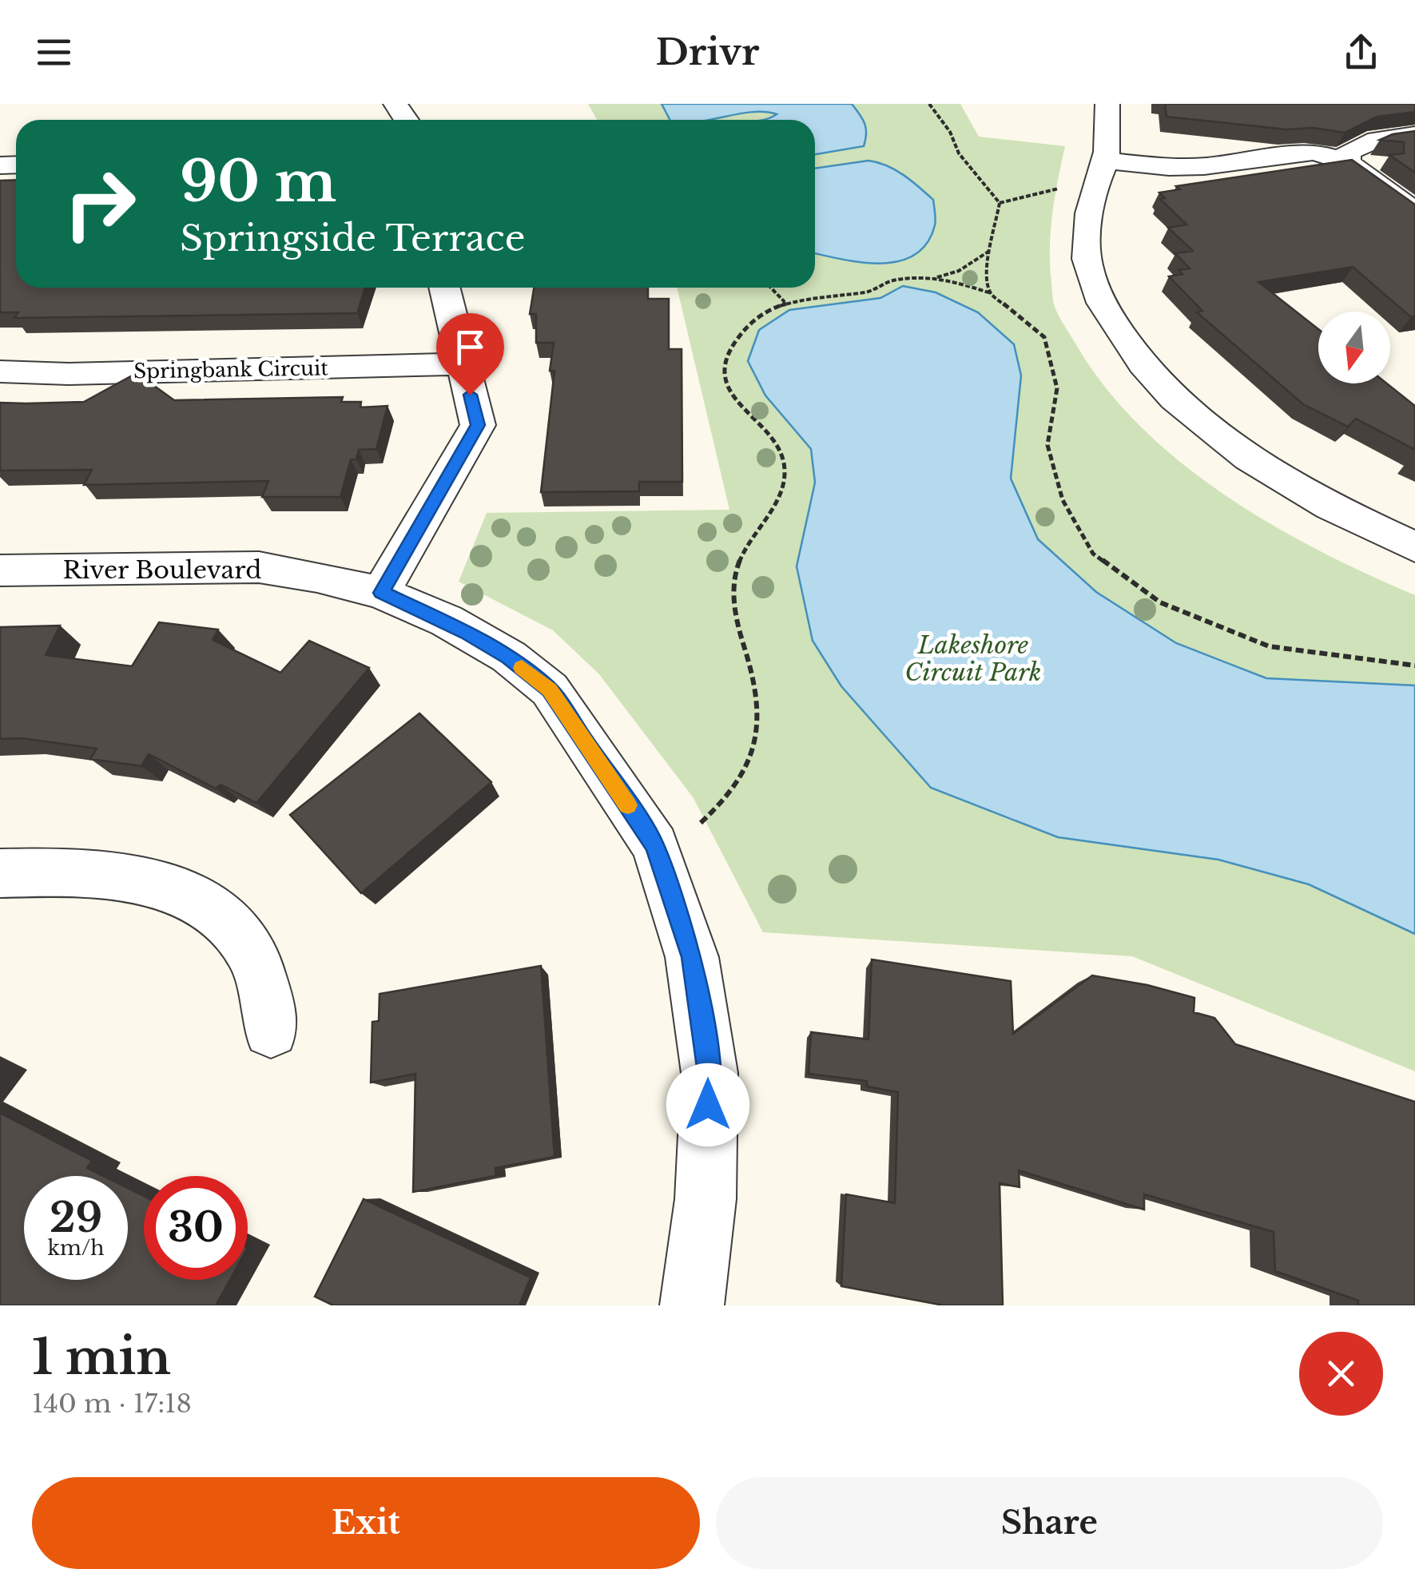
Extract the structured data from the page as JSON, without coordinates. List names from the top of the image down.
{
  "streets": {
    "street": ["Springbank Circuit", "River Boulevard"]
  },
  "parks": ["Lakeshore Circuit Park"],
  "north": "bottom",
  "page": {
    "header": "Drivr",
    "turn": ["90 m", "Springside Terrace"],
    "speed": "29 km/h",
    "limit": "30",
    "heading": ["1 min", "140 m · 17:18"],
    "buttons": ["Exit", "Share"]
  }
}
